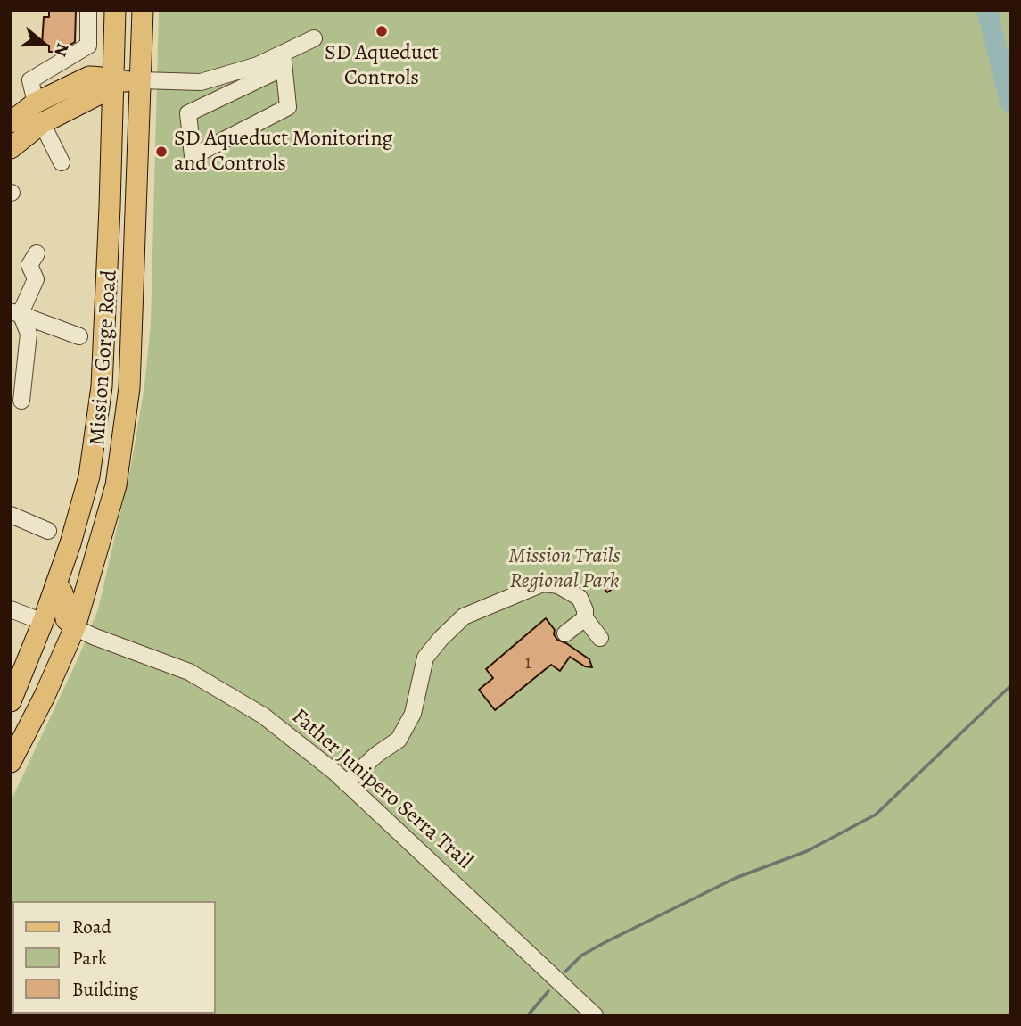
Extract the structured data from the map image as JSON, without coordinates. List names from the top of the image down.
{
  "streets": {
    "main road": ["Mission Gorge Road"],
    "street": ["Father Junipero Serra Trail"]
  },
  "crossings": [
    ["Mission Gorge Road", "Father Junipero Serra Trail"]
  ],
  "parks": ["Mission Trails Regional Park"],
  "places": ["SD Aqueduct Controls", "SD Aqueduct Monitoring and Controls"],
  "house_numbers": ["1"],
  "legend": ["Road", "Park", "Building"],
  "north": "right"
}
